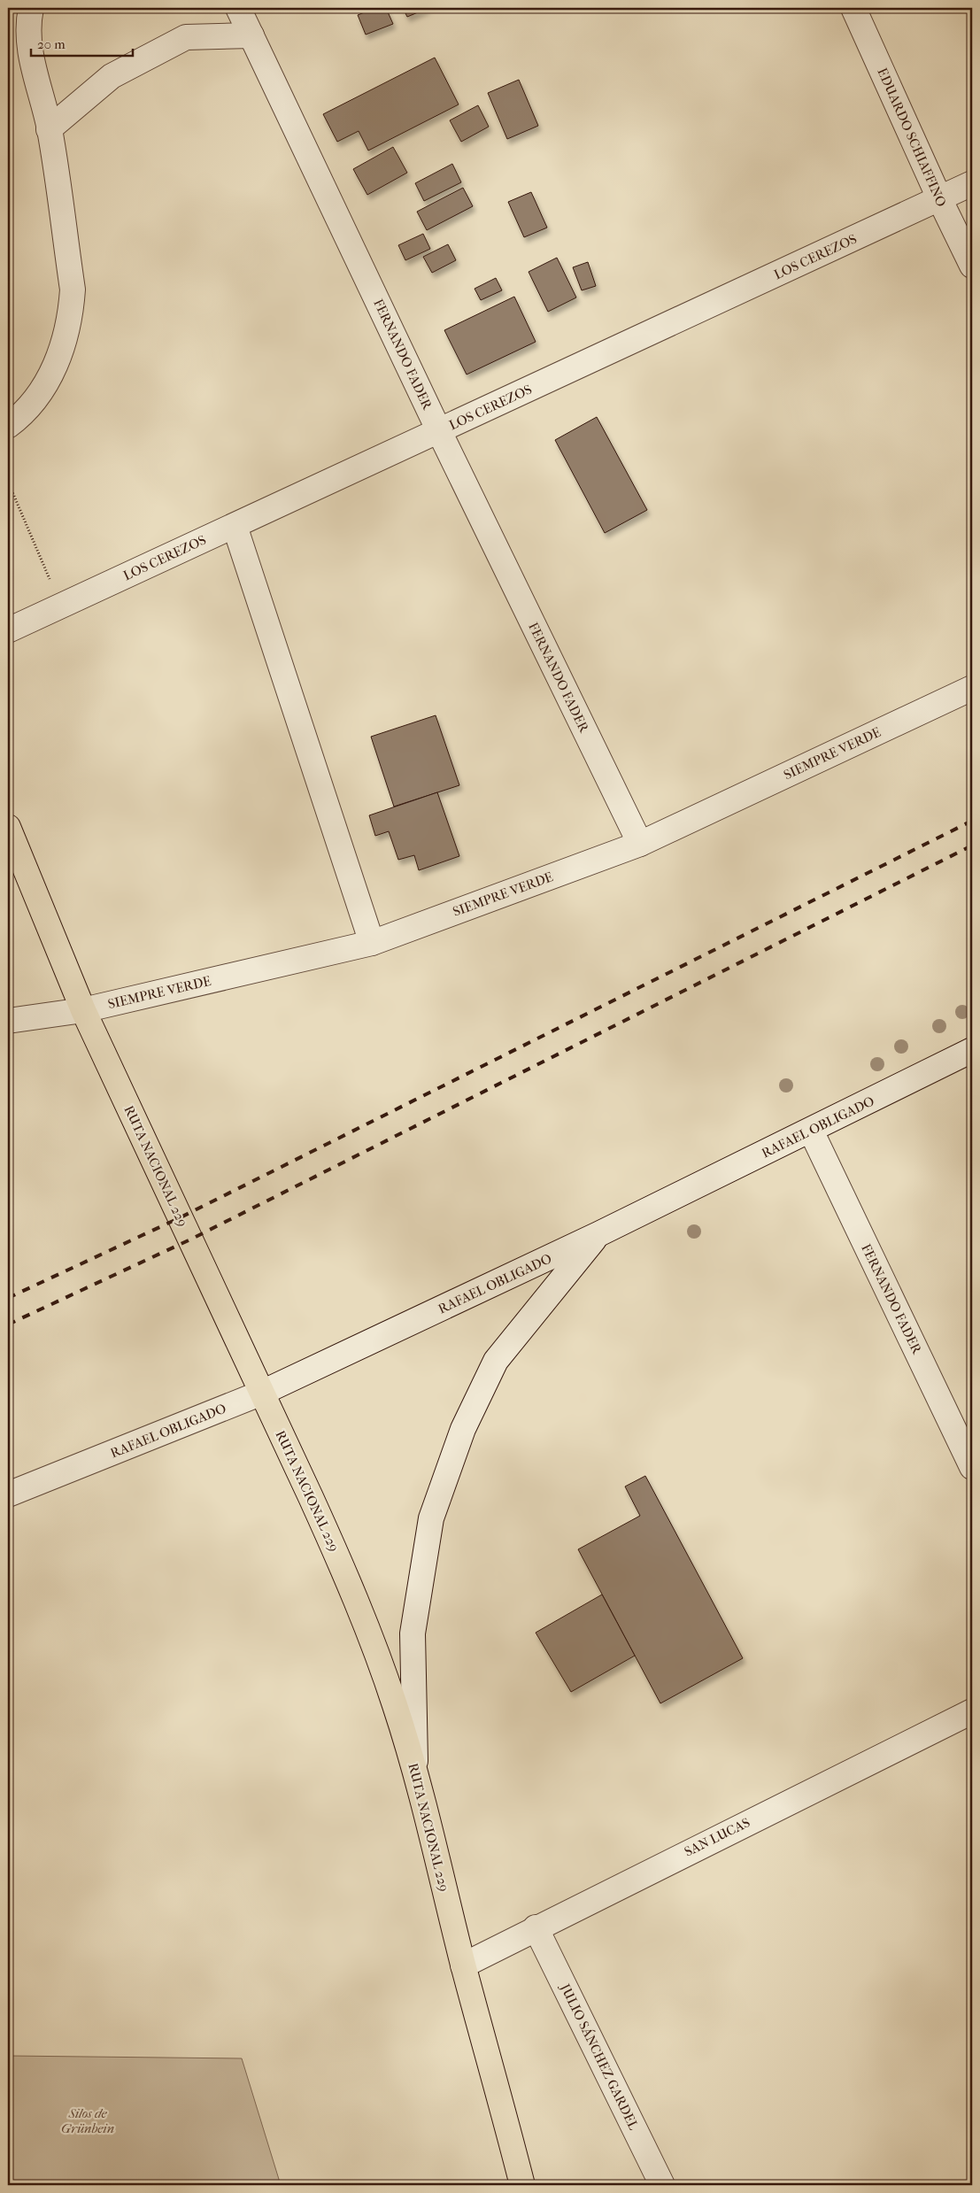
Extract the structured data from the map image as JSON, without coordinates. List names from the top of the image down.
{
  "streets": {
    "highway": ["RUTA NACIONAL 229"],
    "street": [
      "EDUARDO SCHIAFFINO",
      "LOS CEREZOS",
      "FERNANDO FADER",
      "SIEMPRE VERDE",
      "RAFAEL OBLIGADO",
      "SAN LUCAS",
      "JULIO SÁNCHEZ GARDEL"
    ]
  },
  "crossings": [
    ["EDUARDO SCHIAFFINO", "LOS CEREZOS"],
    ["LOS CEREZOS", "FERNANDO FADER"],
    ["FERNANDO FADER", "SIEMPRE VERDE"],
    ["FERNANDO FADER", "RAFAEL OBLIGADO"],
    ["SIEMPRE VERDE", "RUTA NACIONAL 229"],
    ["RAFAEL OBLIGADO", "RUTA NACIONAL 229"],
    ["RUTA NACIONAL 229", "SAN LUCAS"],
    ["SAN LUCAS", "JULIO SÁNCHEZ GARDEL"]
  ],
  "parks": ["Silos de Grünbein"],
  "scale_bar": "20 m"
}
